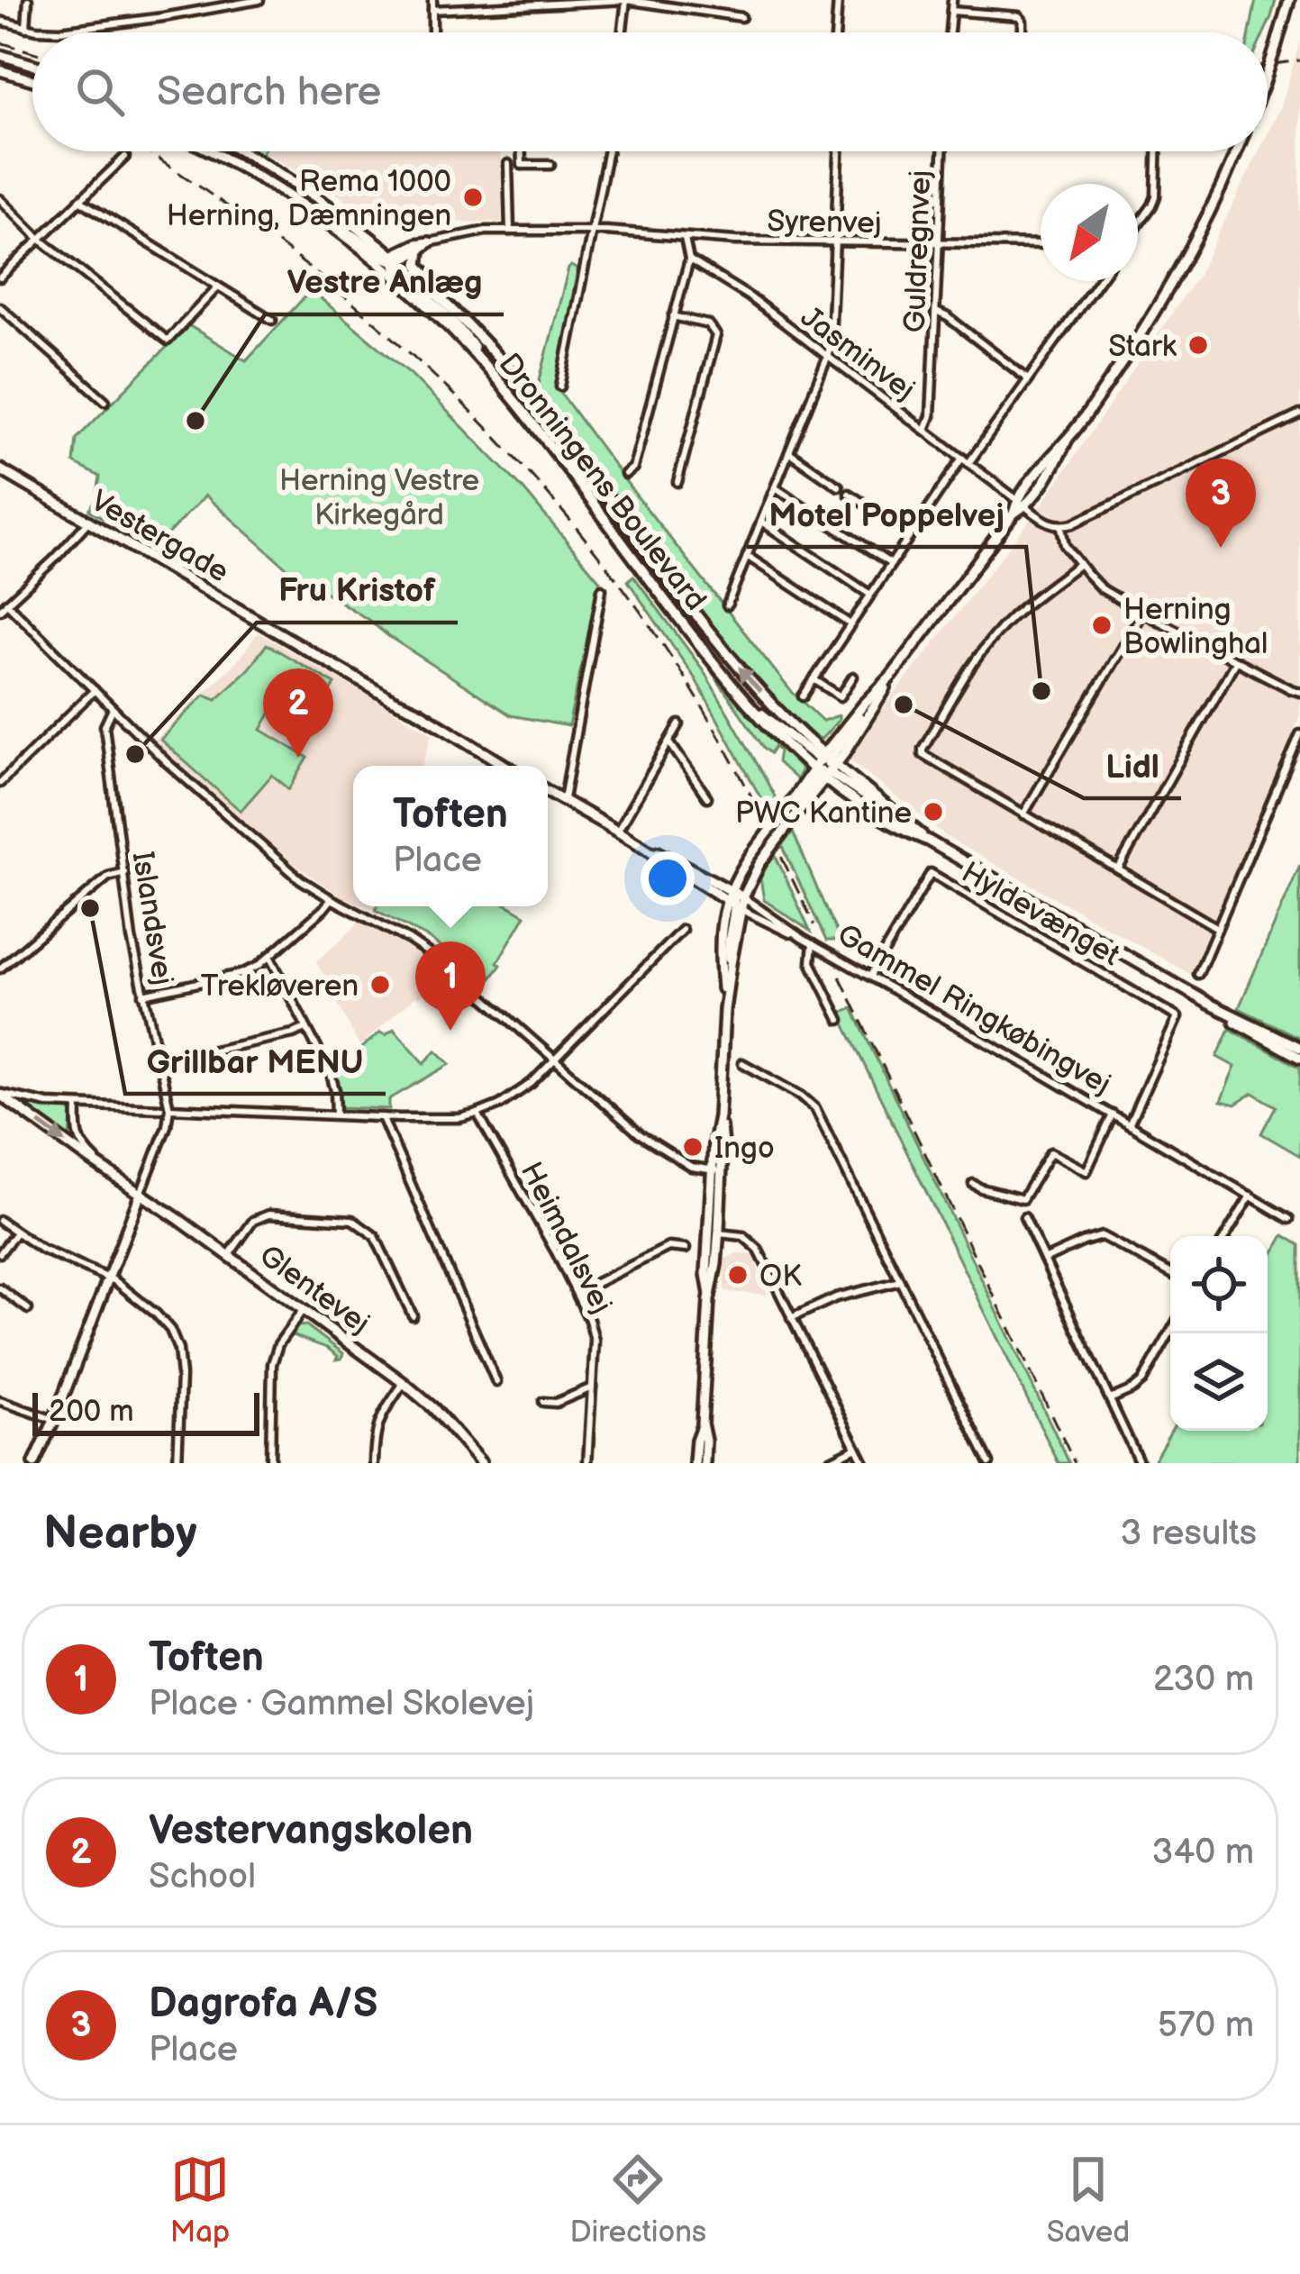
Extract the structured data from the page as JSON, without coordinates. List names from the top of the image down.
{
  "streets": {
    "main road": ["Dronningens Boulevard", "Vestergade", "Glentevej"],
    "street": [
      "Syrenvej",
      "Guldregnvej",
      "Jasminvej",
      "Hyldevænget",
      "Islandsvej",
      "Gammel Ringkøbingvej",
      "Heimdalsvej"
    ]
  },
  "crossings": [
    ["Syrenvej", "Guldregnvej"],
    ["Guldregnvej", "Jasminvej"],
    ["Hyldevænget", "Gammel Ringkøbingvej"],
    ["Islandsvej", "Glentevej"]
  ],
  "parks": ["Herning Vestre Kirkegård"],
  "places": [
    "Rema 1000 Herning, Dæmningen",
    "Stark",
    "Vestre Anlæg",
    "Herning Bowlinghal",
    "Motel Poppelvej",
    "Lidl",
    "Fru Kristof",
    "PWC Kantine",
    "Grillbar MENU",
    "Trekløveren",
    "Ingo",
    "OK"
  ],
  "scale_bar": "200 m",
  "north": "bottom left",
  "page": {
    "search": "Search here",
    "pins": ["3", "2", "1"],
    "popup": ["Toften", "Place"],
    "scale": "200 m",
    "heading": ["Nearby", "3 results"],
    "list": [
      {
        "mark": "1",
        "name": "Toften",
        "note": "Place · Gammel Skolevej",
        "value": "230 m"
      },
      {
        "mark": "2",
        "name": "Vestervangskolen",
        "note": "School",
        "value": "340 m"
      },
      {
        "mark": "3",
        "name": "Dagrofa A/S",
        "note": "Place",
        "value": "570 m"
      }
    ],
    "nav": ["Map", "Directions", "Saved"]
  }
}
